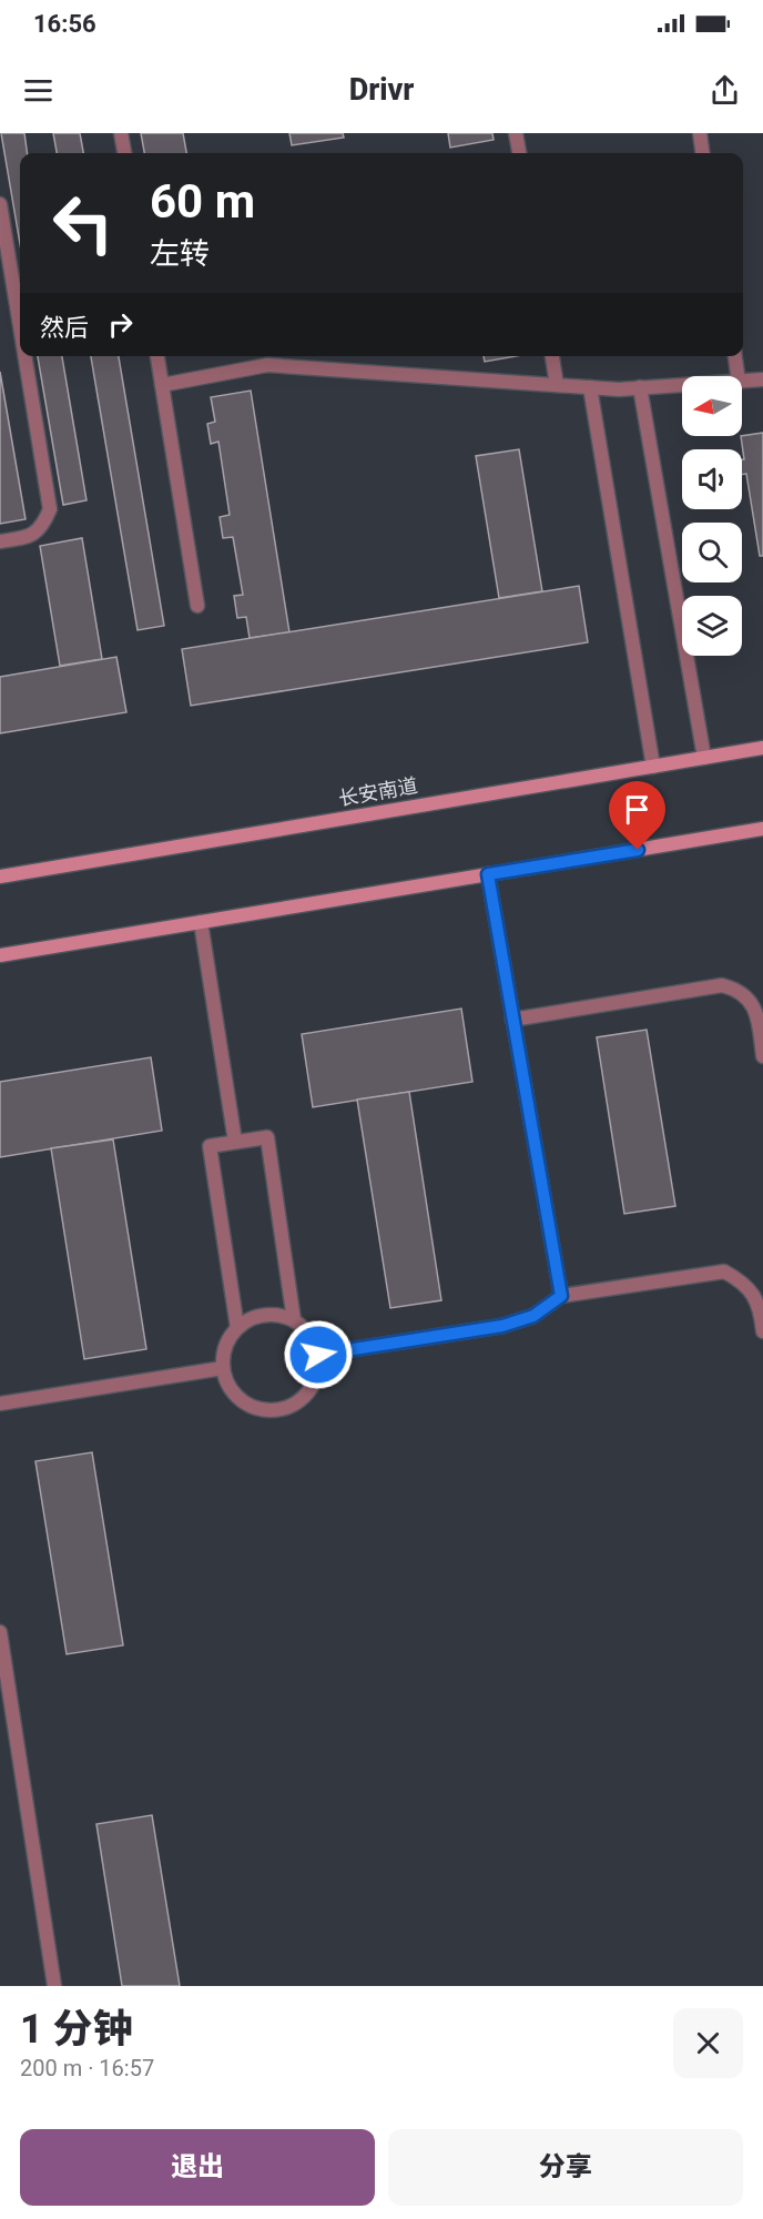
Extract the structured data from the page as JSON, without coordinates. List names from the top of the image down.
{
  "streets": {
    "main road": ["长安南道"]
  },
  "north": "left",
  "page": {
    "status": "16:56",
    "header": "Drivr",
    "turn": ["60 m", "左转"],
    "then": "然后",
    "heading": ["1 分钟", "200 m · 16:57"],
    "buttons": ["退出", "分享"]
  }
}
